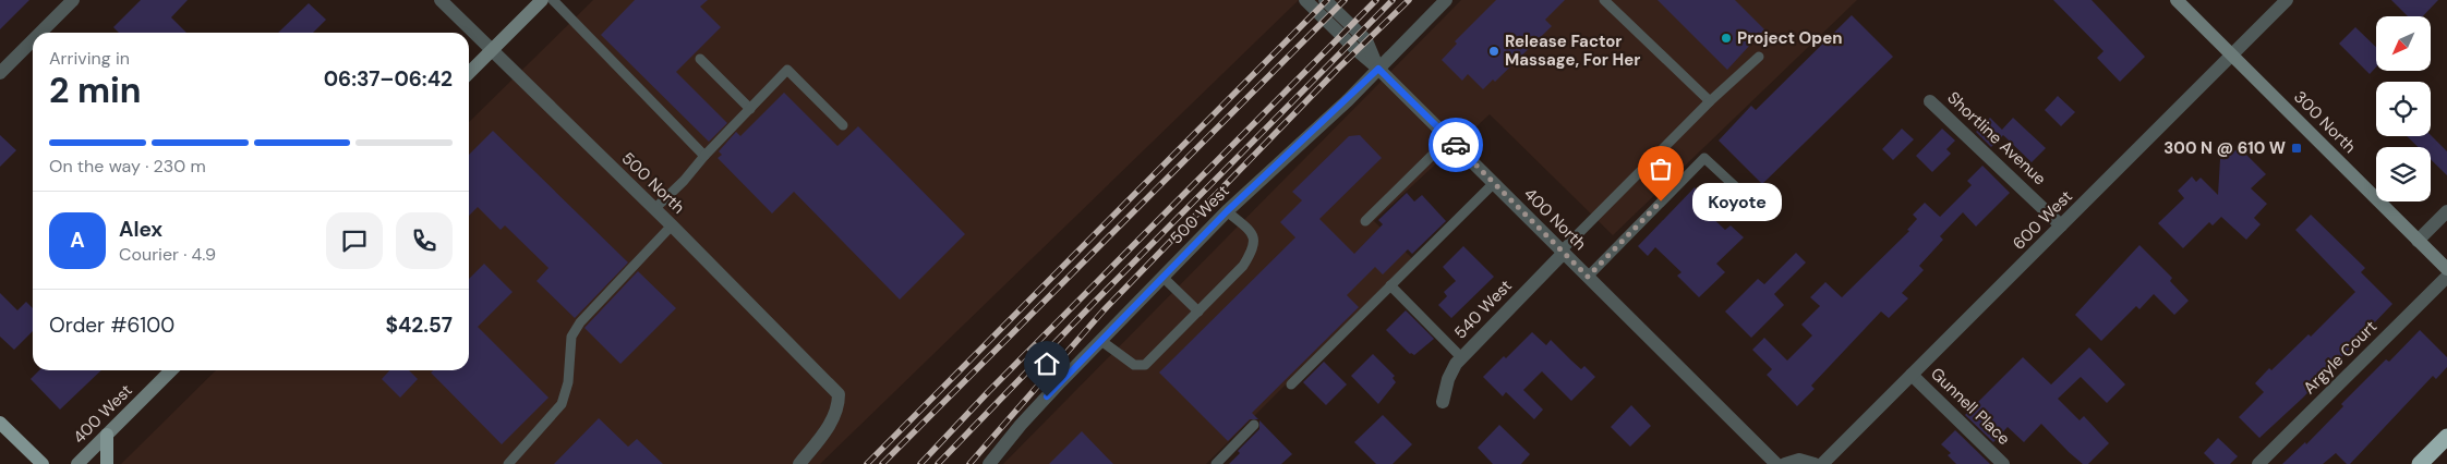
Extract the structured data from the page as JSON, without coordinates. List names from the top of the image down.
{
  "streets": {
    "street": [
      "300 North",
      "Shortline Avenue",
      "500 North",
      "500 West",
      "400 North",
      "600 West",
      "540 West",
      "Argyle Court",
      "Gunnell Place",
      "400 West"
    ]
  },
  "crossings": [
    ["300 North", "600 West"],
    ["Shortline Avenue", "600 West"],
    ["500 West", "400 North"],
    ["400 North", "540 West"],
    ["600 West", "Gunnell Place"]
  ],
  "places": {
    "other": ["Project Open", "Release Factor Massage, For Her", "Koyote"],
    "transit": ["300 N @ 610 W"]
  },
  "north": "bottom left",
  "page": {
    "heading": ["2 min", "Arriving in", "06:37–06:42"],
    "panel": [
      "Alex",
      "Courier · 4.9",
      "Order #6100",
      "$42.57"
    ],
    "bar": "On the way · 230 m",
    "bubble": "Koyote",
    "round": "A"
  }
}
